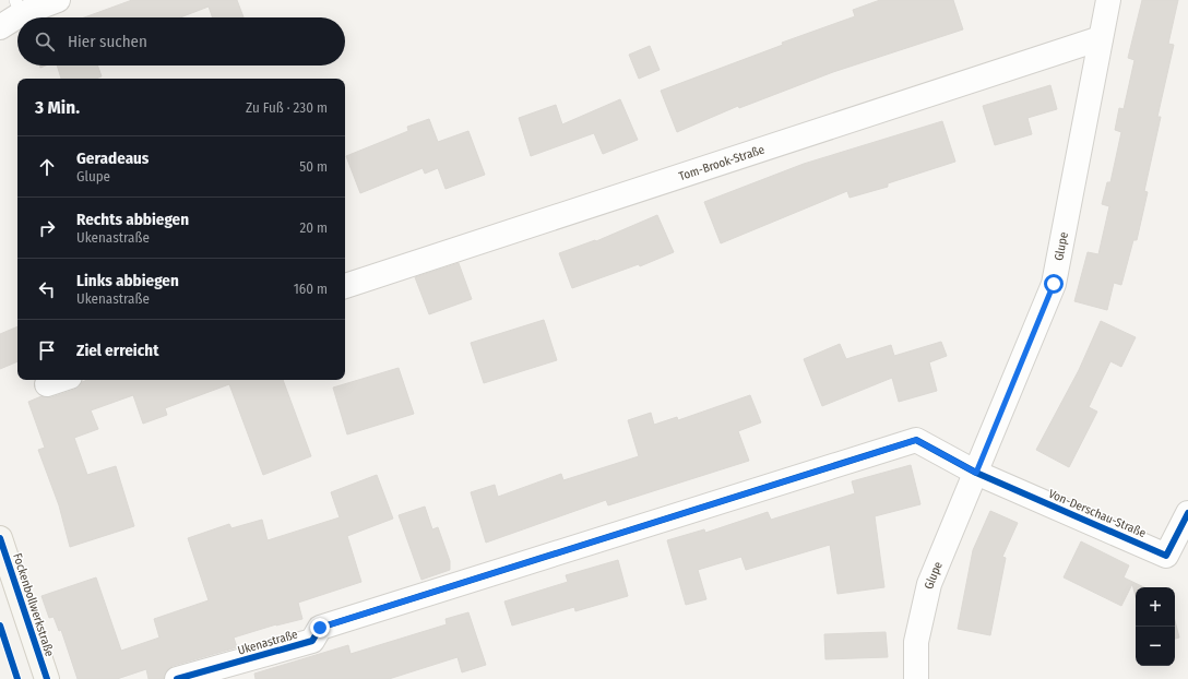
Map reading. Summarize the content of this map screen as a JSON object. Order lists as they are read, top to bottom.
{
  "streets": {
    "main road": ["Fockenbollwerkstraße"],
    "street": [
      "Tom-Brook-Straße",
      "Glupe",
      "Von-Derschau-Straße",
      "Ukenastraße"
    ]
  },
  "crossings": [
    ["Tom-Brook-Straße", "Glupe"],
    ["Glupe", "Von-Derschau-Straße"],
    ["Glupe", "Ukenastraße"],
    ["Von-Derschau-Straße", "Ukenastraße"]
  ],
  "page": {
    "search": "Hier suchen",
    "heading": ["3 Min.", "Zu Fuß · 230 m"],
    "list": [
      ["Geradeaus", "Glupe", "50 m"],
      ["Rechts abbiegen", "Ukenastraße", "20 m"],
      ["Links abbiegen", "Ukenastraße", "160 m"],
      "Ziel erreicht"
    ],
    "map_buttons": ["+", "−"]
  }
}
